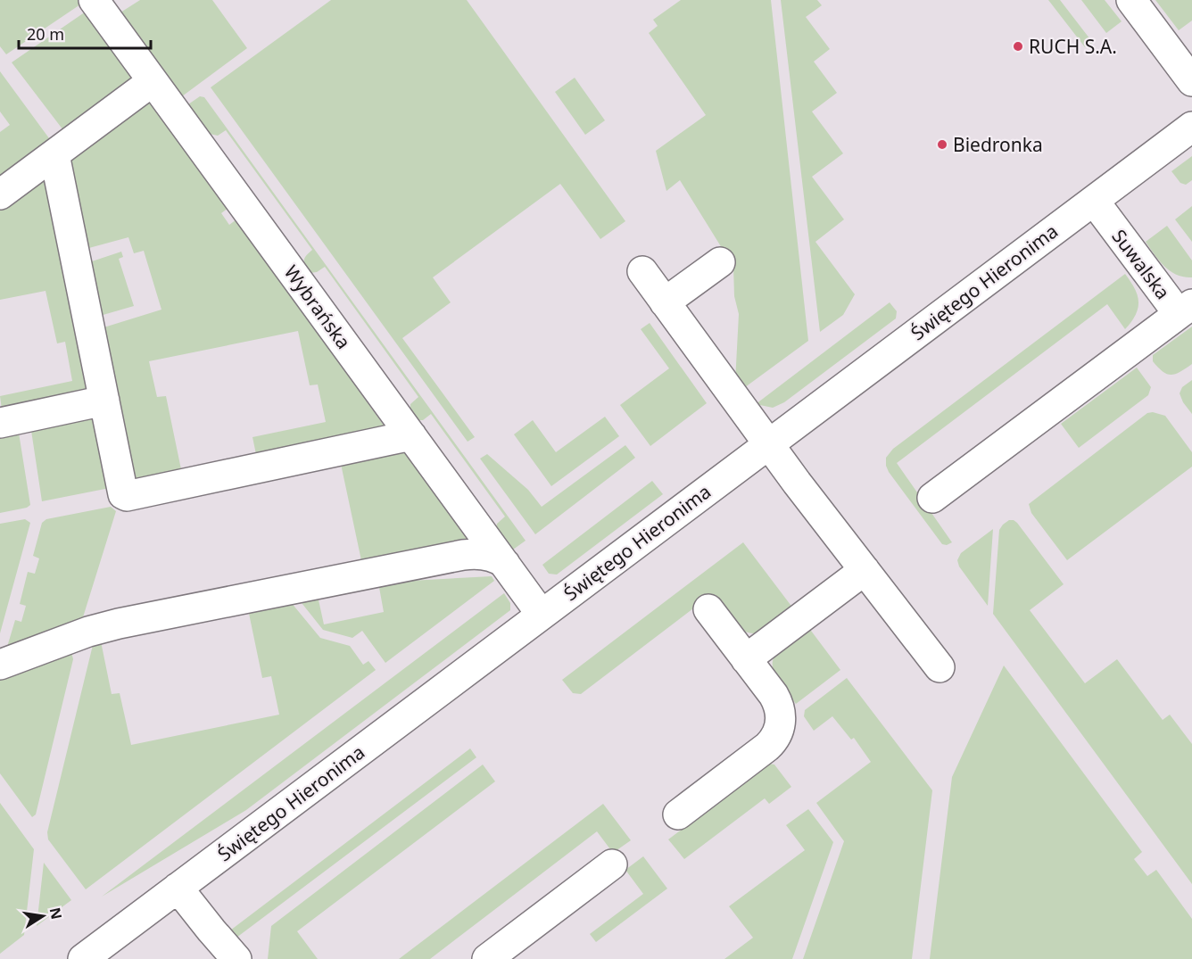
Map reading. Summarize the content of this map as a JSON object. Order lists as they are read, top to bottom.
{
  "streets": {
    "street": ["Suwalska", "Świętego Hieronima", "Wybrańska"]
  },
  "crossings": [
    ["Suwalska", "Świętego Hieronima"],
    ["Świętego Hieronima", "Wybrańska"]
  ],
  "places": ["RUCH S.A.", "Biedronka"],
  "scale_bar": "20 m",
  "north": "right"
}
